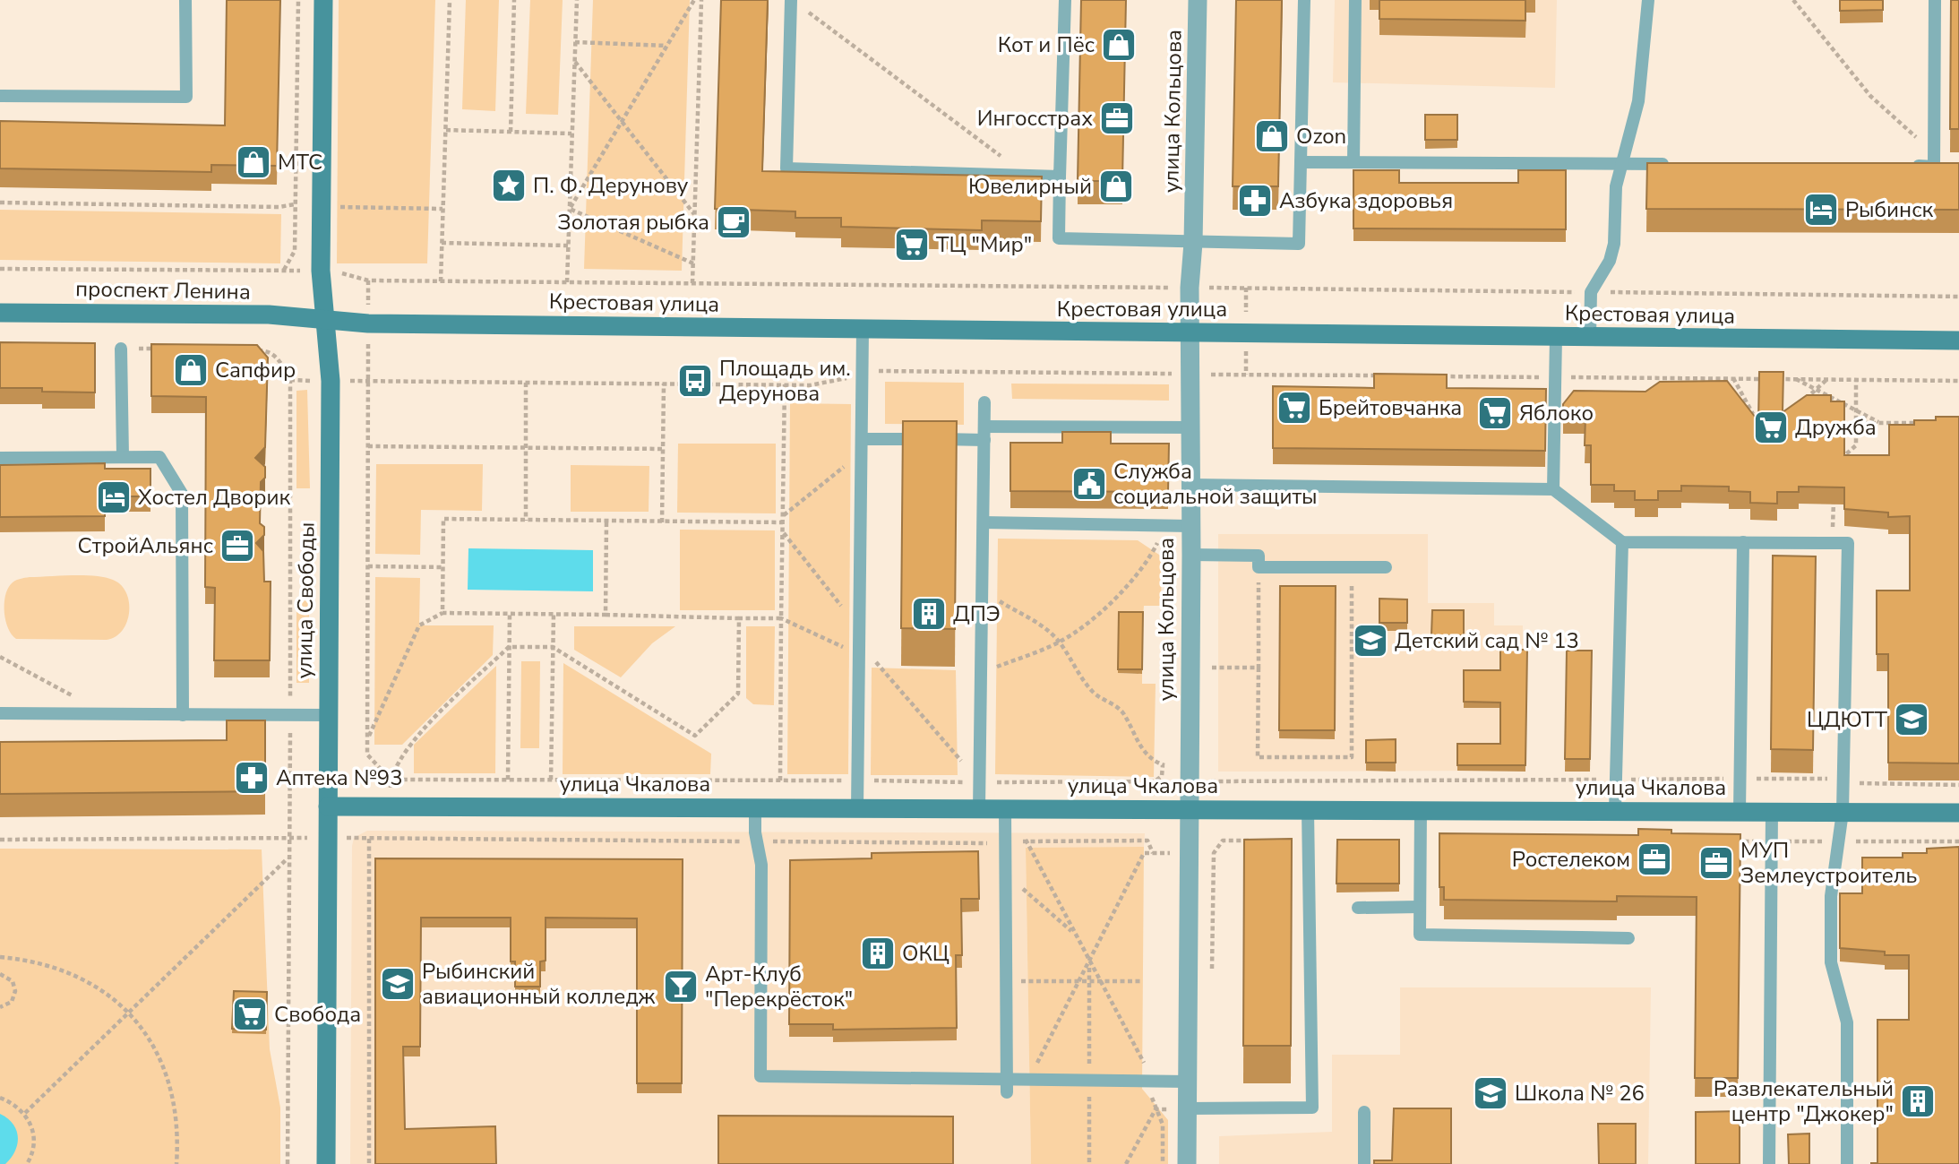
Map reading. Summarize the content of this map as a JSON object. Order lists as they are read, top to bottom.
{
  "streets": {
    "street": [
      "улица Кольцова",
      "проспект Ленина",
      "Крестовая улица",
      "улица Свободы",
      "улица Чкалова"
    ]
  },
  "crossings": [
    ["улица Кольцова", "Крестовая улица"],
    ["улица Кольцова", "улица Чкалова"],
    ["проспект Ленина", "Крестовая улица"],
    ["проспект Ленина", "улица Свободы"],
    ["Крестовая улица", "улица Свободы"],
    ["улица Свободы", "улица Чкалова"]
  ],
  "places": {
    "shop": [
      "Кот и Пёс",
      "Ozon",
      "МТС",
      "Ювелирный",
      "Сапфир"
    ],
    "office": [
      "Ингосстрах",
      "СтройАльянс",
      "Ростелеком",
      "МУП Землеустроитель"
    ],
    "place": ["П. Ф. Дерунову"],
    "pharmacy": ["Азбука здоровья", "Аптека №93"],
    "hotel": ["Рыбинск", "Хостел Дворик"],
    "cafe": ["Золотая рыбка"],
    "supermarket": [
      "ТЦ \"Мир\"",
      "Брейтовчанка",
      "Яблоко",
      "Дружба",
      "Свобода"
    ],
    "bus stop": ["Площадь им. Дерунова"],
    "public building": ["Служба социальной защиты"],
    "building": ["ДПЭ", "ОКЦ", "Развлекательный центр \"Джокер\""],
    "school or university": [
      "Детский сад № 13",
      "ЦДЮТТ",
      "Рыбинский авиационный колледж",
      "Школа № 26"
    ],
    "bar": ["Арт-Клуб \"Перекрёсток\""]
  }
}
